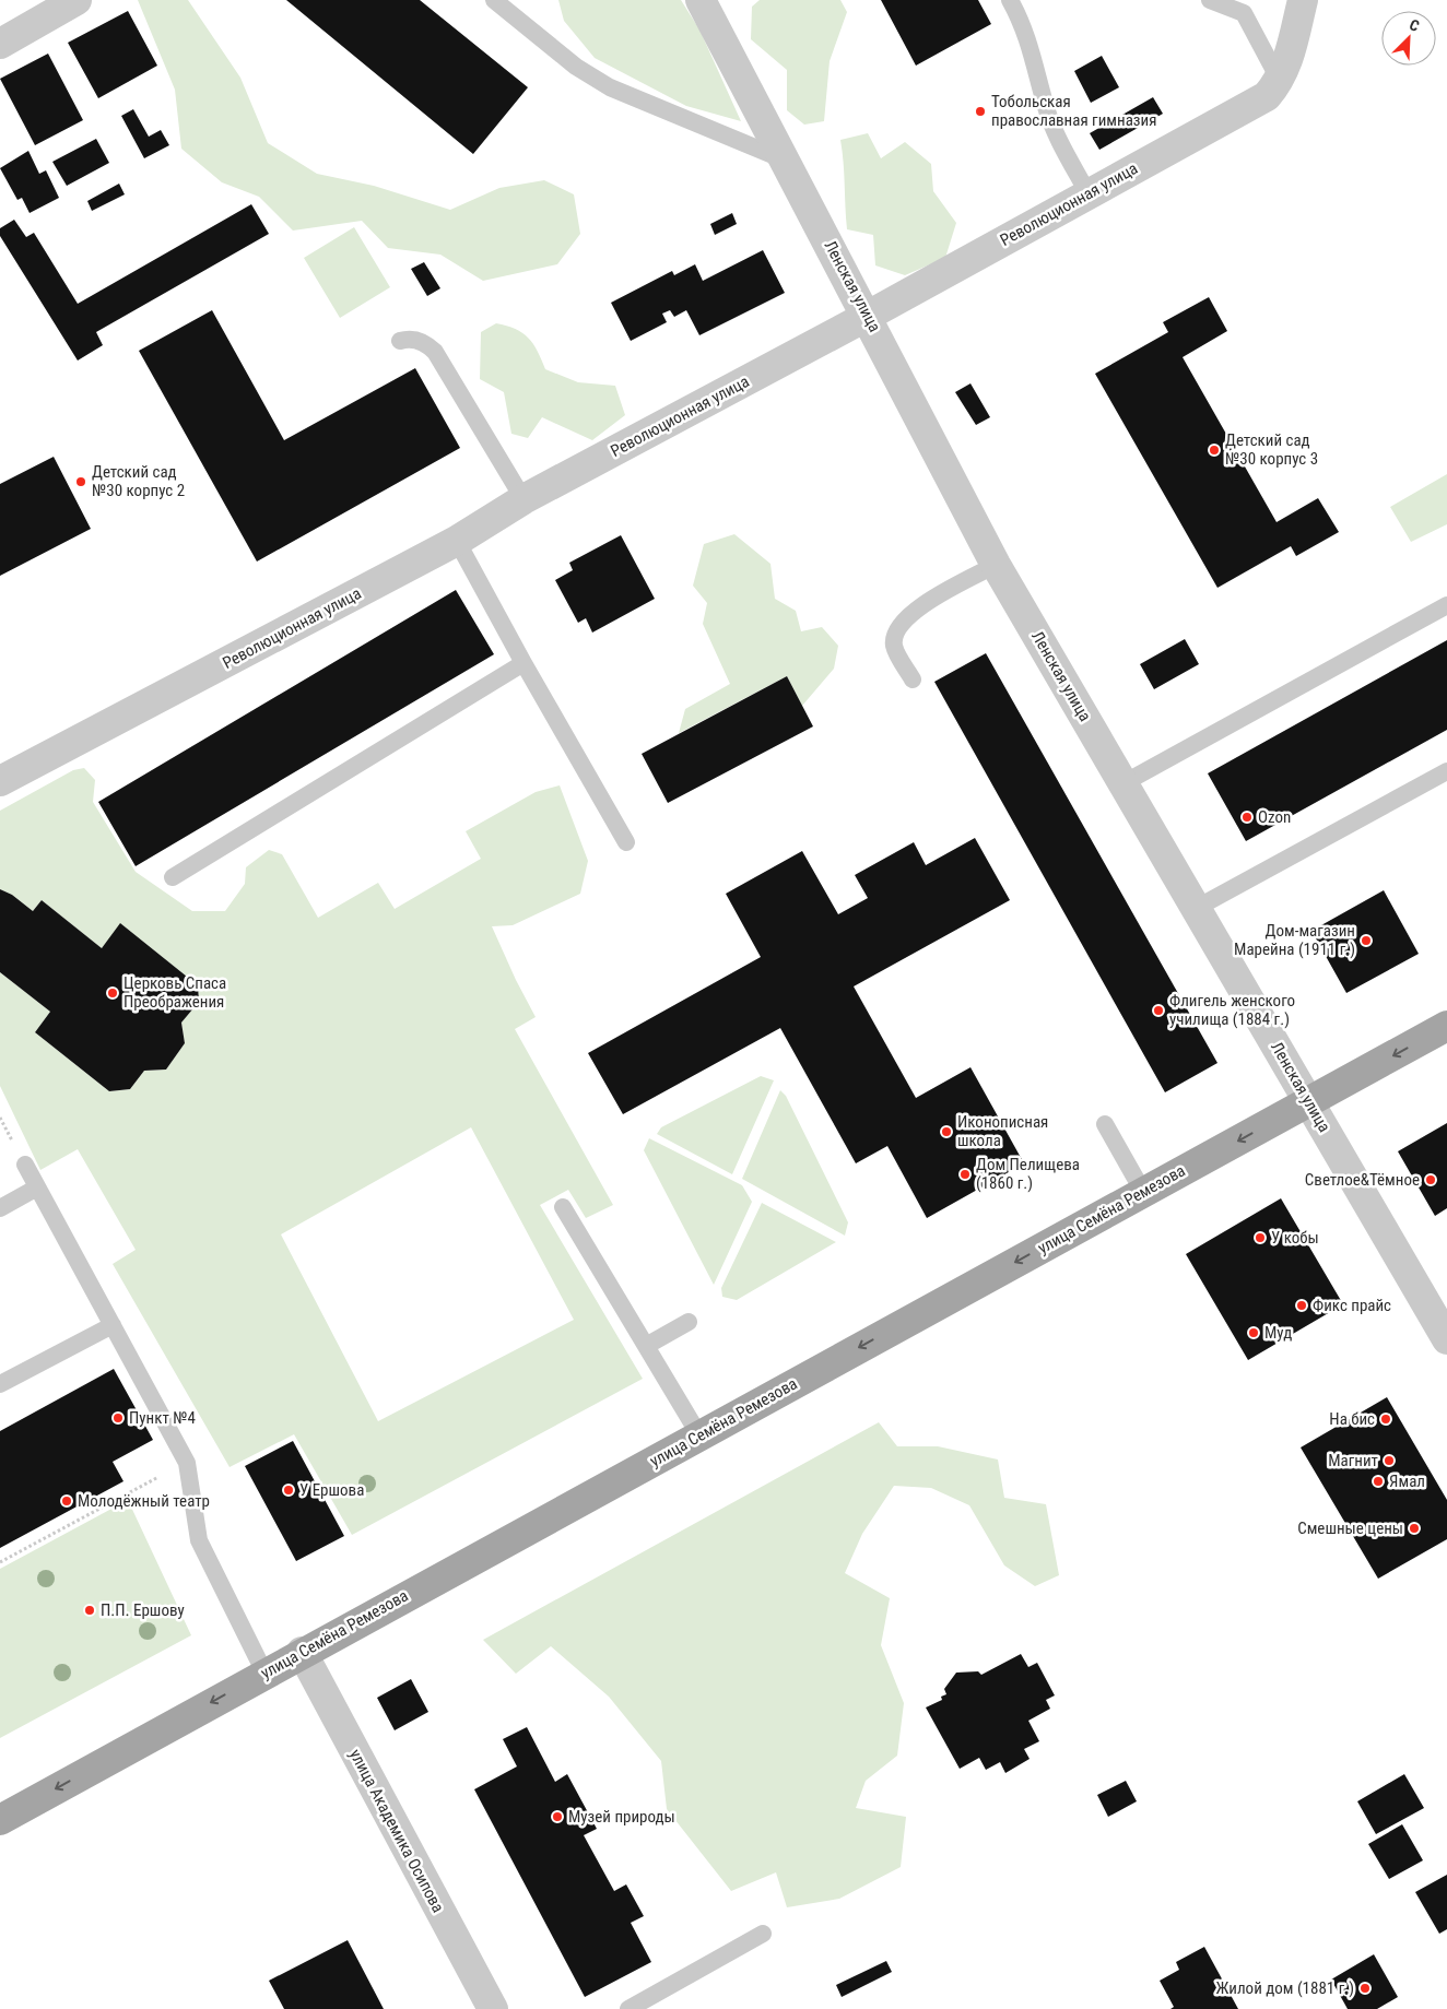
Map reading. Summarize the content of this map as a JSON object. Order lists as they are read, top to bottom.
{
  "streets": {
    "main road": ["улица Семёна Ремезова"],
    "street": ["Революционная улица", "Ленская улица", "улица Академика Осипова"]
  },
  "crossings": [
    ["Революционная улица", "Ленская улица"],
    ["Ленская улица", "улица Семёна Ремезова"],
    ["улица Семёна Ремезова", "улица Академика Осипова"]
  ],
  "one_way": ["улица Семёна Ремезова"],
  "places": [
    "Тобольская православная гимназия",
    "Детский сад №30 корпус 3",
    "Детский сад №30 корпус 2",
    "Ozon",
    "Дом-магазин Марейна (1911 г.)",
    "Церковь Спаса Преображения",
    "Флигель женского училища (1884 г.)",
    "Иконописная школа",
    "Дом Пелищева (1860 г.)",
    "Светлое&Тёмное",
    "У кобы",
    "Фикс прайс",
    "Муд",
    "Пункт №4",
    "На бис",
    "Магнит",
    "Ямал",
    "У Ершова",
    "Молодёжный театр",
    "Смешные цены",
    "П.П. Ершову",
    "Музей природы",
    "Жилой дом (1881 г.)"
  ],
  "north": "top right"
}
